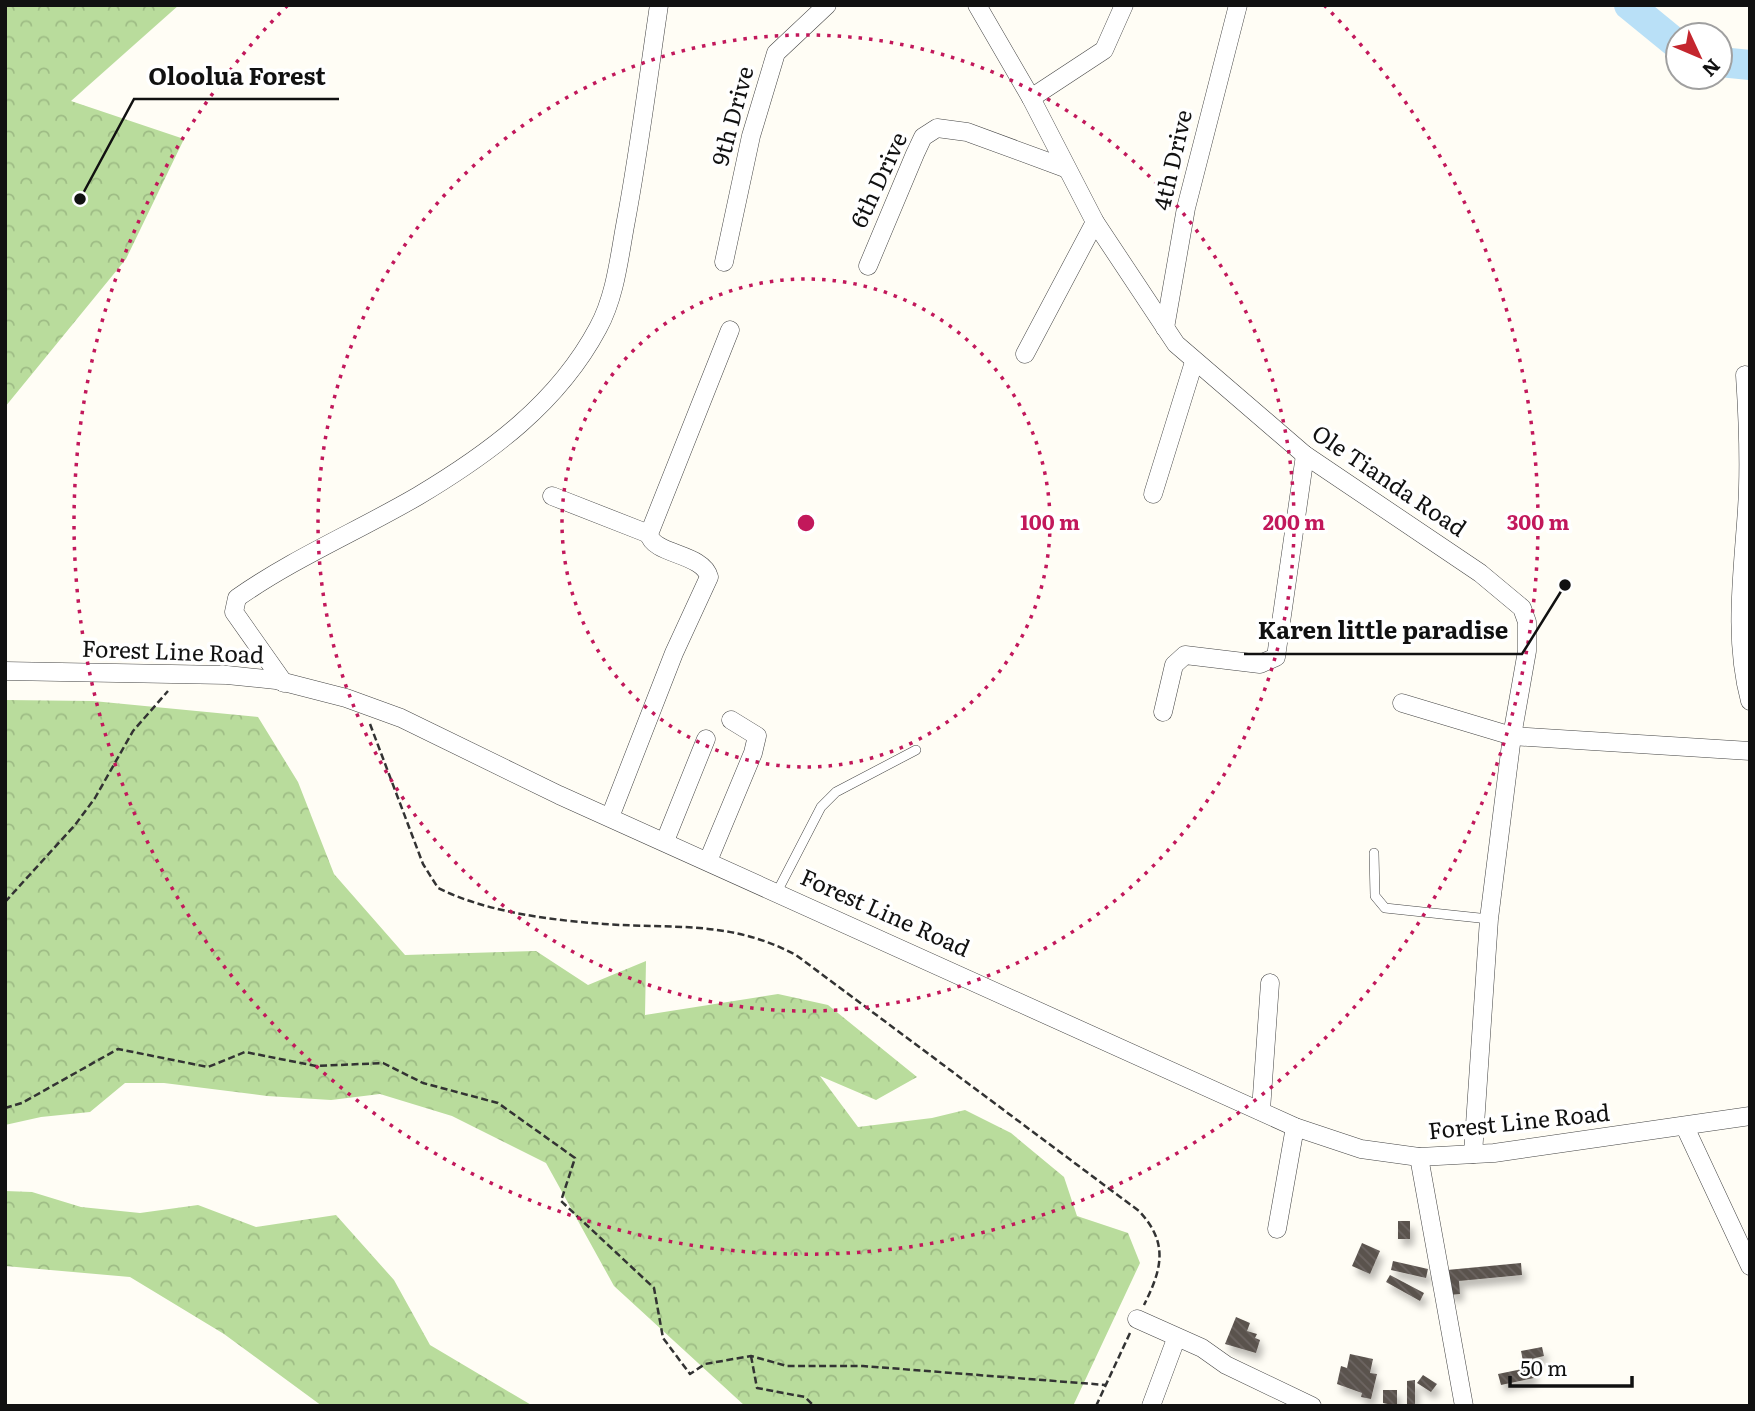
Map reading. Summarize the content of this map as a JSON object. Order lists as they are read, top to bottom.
{
  "streets": {
    "street": [
      "9th Drive",
      "4th Drive",
      "6th Drive",
      "Ole Tianda Road",
      "Forest Line Road"
    ]
  },
  "crossings": [
    ["4th Drive", "Ole Tianda Road"],
    ["6th Drive", "Ole Tianda Road"],
    ["Ole Tianda Road", "Forest Line Road"]
  ],
  "places": ["Oloolua Forest", "Karen little paradise"],
  "scale_bar": "50 m",
  "north": "bottom right",
  "rings": ["100 m", "200 m", "300 m"]
}
